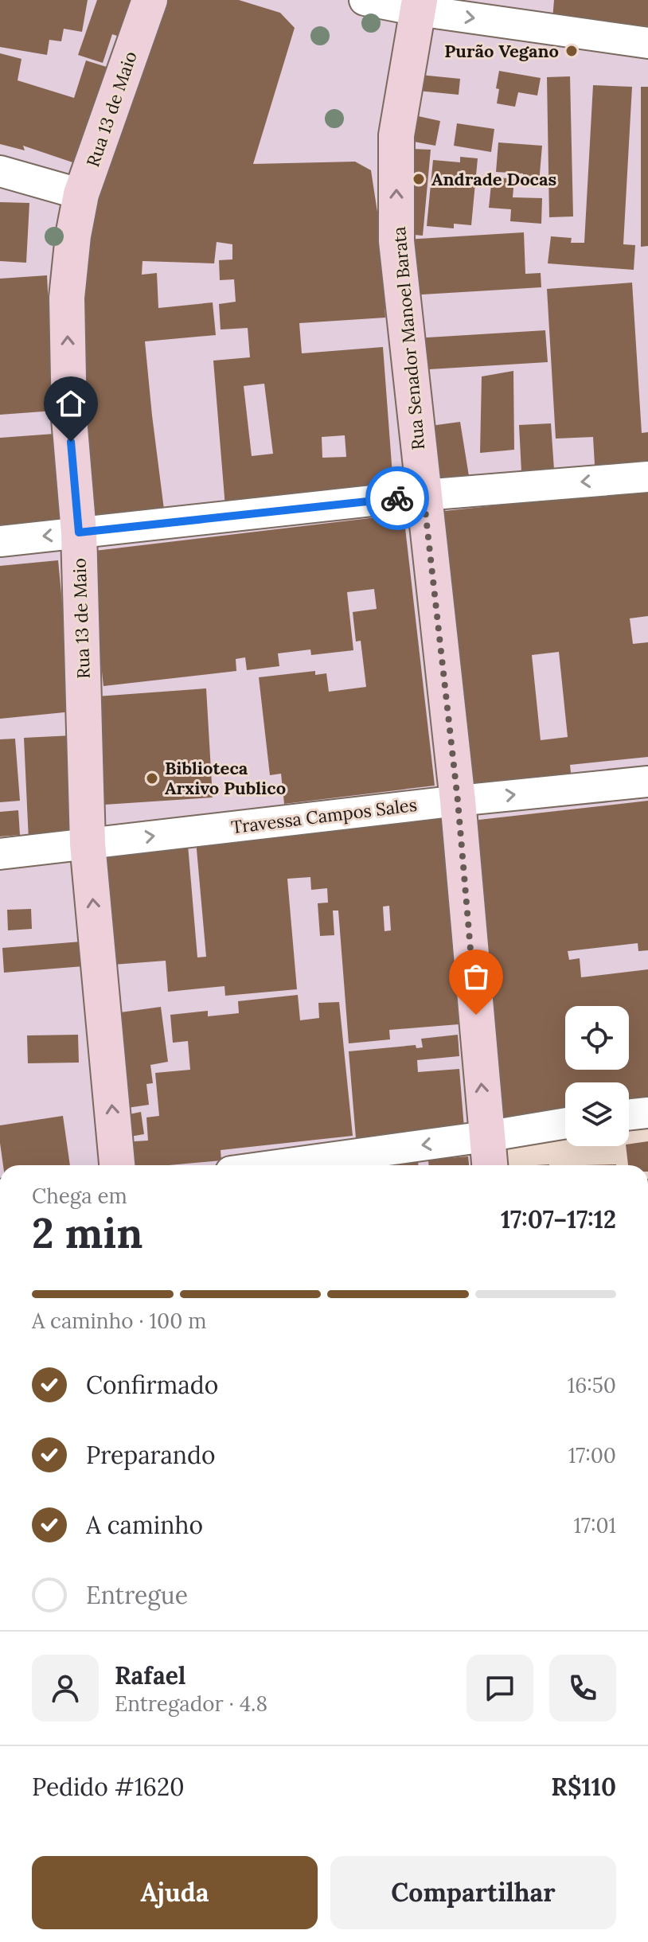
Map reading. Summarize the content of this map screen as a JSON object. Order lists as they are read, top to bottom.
{
  "streets": {
    "street": ["Rua 13 de Maio", "Rua Senador Manoel Barata", "Travessa Campos Sales"]
  },
  "crossings": [
    ["Rua 13 de Maio", "Travessa Campos Sales"],
    ["Rua Senador Manoel Barata", "Travessa Campos Sales"]
  ],
  "one_way": ["Rua 13 de Maio", "Rua Senador Manoel Barata", "Travessa Campos Sales"],
  "places": ["Purão Vegano", "Andrade Docas", "Biblioteca Arxivo Publico"],
  "page": {
    "heading": ["2 min", "Chega em", "17:07–17:12"],
    "panel": [
      "Rafael",
      "Entregador · 4.8",
      "Pedido #1620",
      "R$110"
    ],
    "bar": "A caminho · 100 m",
    "list": [
      ["Confirmado", "16:50"],
      ["Preparando", "17:00"],
      ["A caminho", "17:01"],
      "Entregue"
    ],
    "buttons": ["Ajuda", "Compartilhar"]
  }
}
